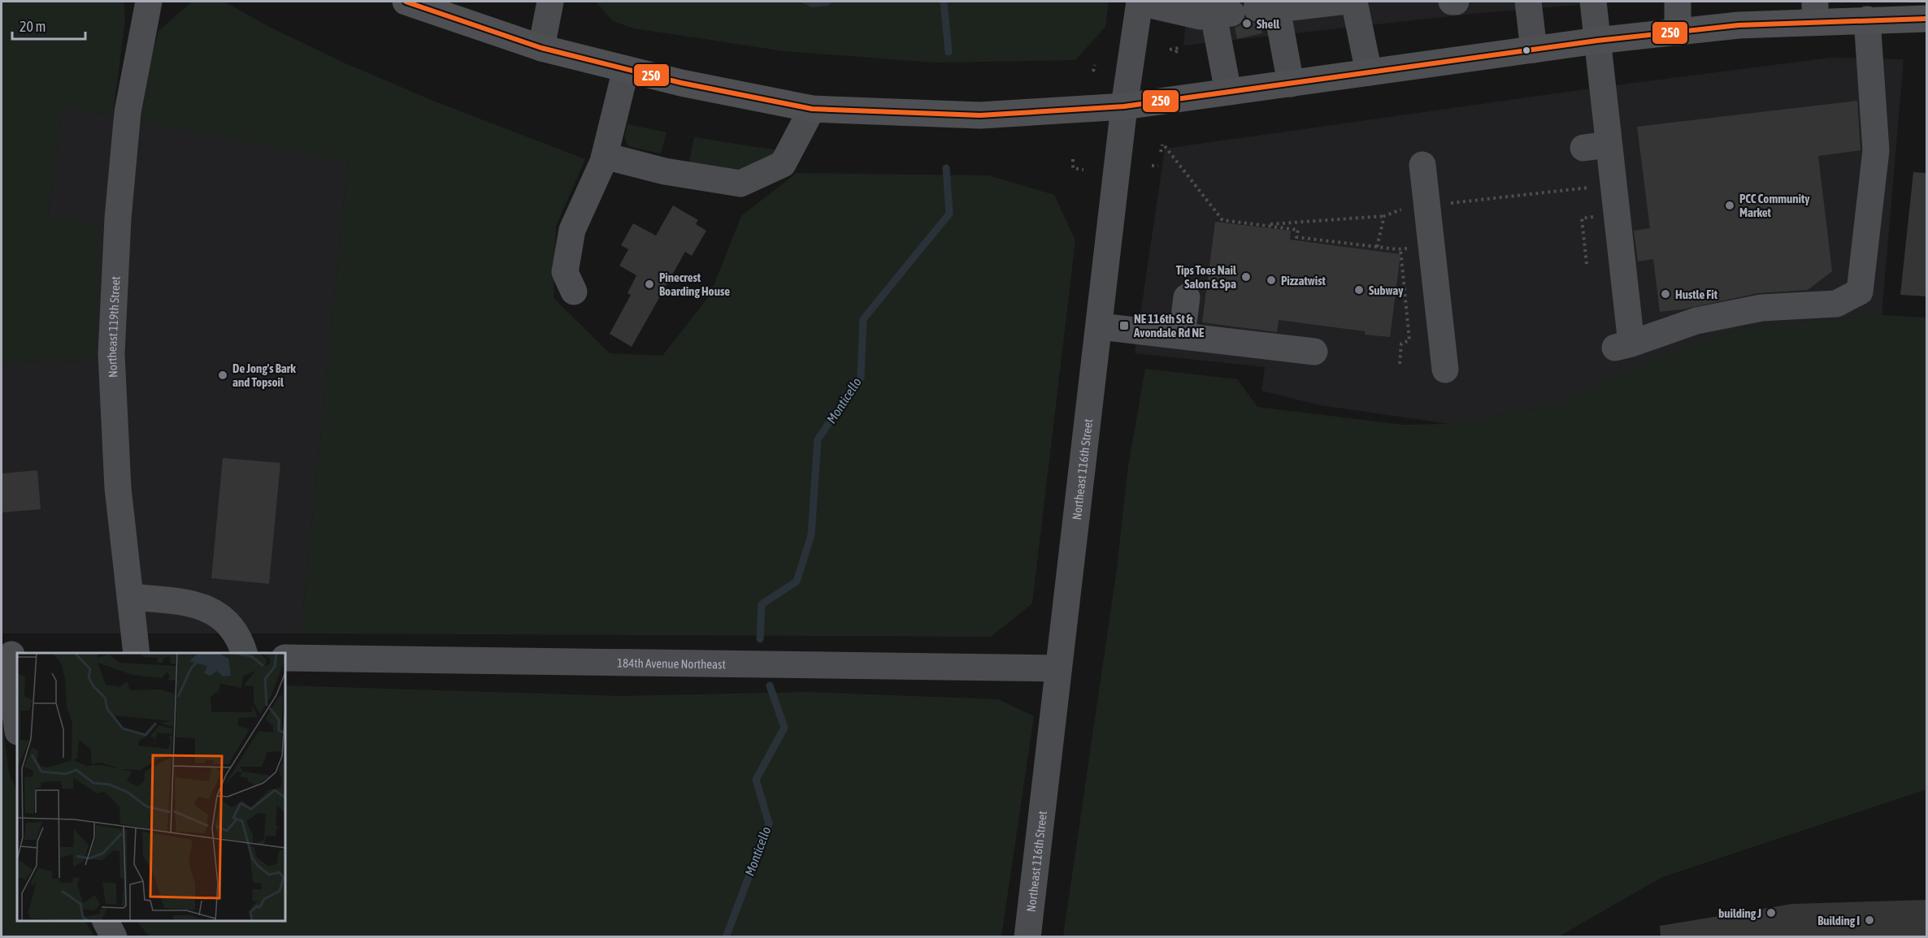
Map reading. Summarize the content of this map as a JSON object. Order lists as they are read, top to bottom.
{
  "streets": {
    "street": ["Northeast 119th Street", "Northeast 116th Street", "184th Avenue Northeast"]
  },
  "crossings": [
    ["Northeast 116th Street", "184th Avenue Northeast"]
  ],
  "water": ["Monticello"],
  "places": {
    "other": [
      "Shell",
      "PCC Community Market",
      "Tips Toes Nail Salon & Spa",
      "Pizzatwist",
      "Pinecrest Boarding House",
      "Subway",
      "Hustle Fit",
      "De Jong's Bark and Topsoil",
      "building J",
      "Building I"
    ],
    "transit": ["NE 116th St & Avondale Rd NE"]
  },
  "lines": ["transit line 250"],
  "scale_bar": "20 m"
}
